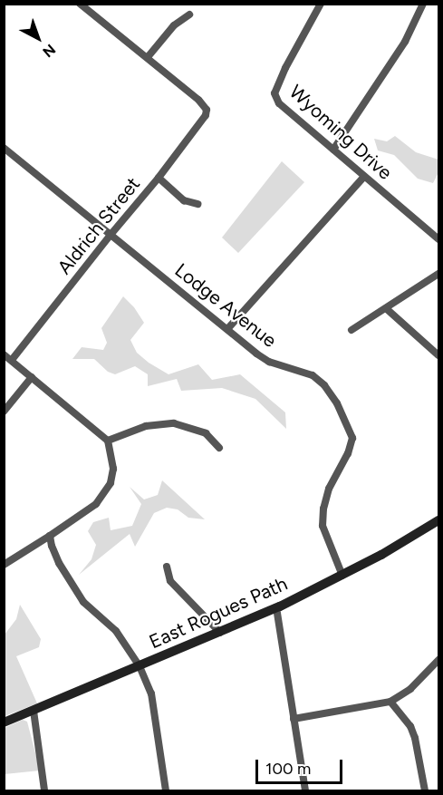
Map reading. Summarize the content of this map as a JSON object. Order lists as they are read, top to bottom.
{
  "streets": {
    "street": [
      "Wyoming Drive",
      "Aldrich Street",
      "Lodge Avenue",
      "East Rogues Path"
    ]
  },
  "crossings": [
    ["Aldrich Street", "Lodge Avenue"],
    ["Lodge Avenue", "East Rogues Path"]
  ],
  "scale_bar": "100 m",
  "north": "bottom right"
}
